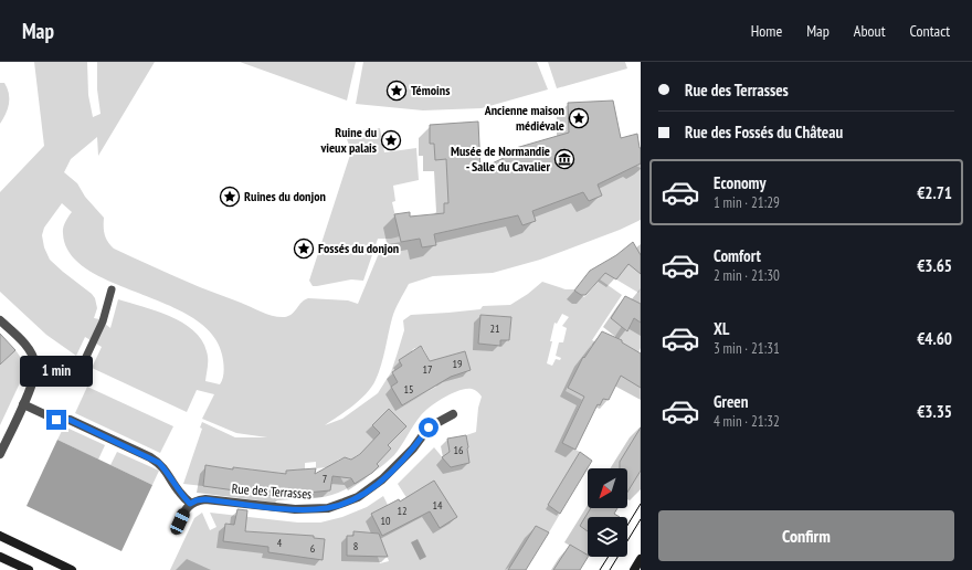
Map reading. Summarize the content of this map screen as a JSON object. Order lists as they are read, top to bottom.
{
  "streets": {
    "street": ["Rue des Terrasses"]
  },
  "places": {
    "place": [
      "Témoins",
      "Ancienne maison médiévale",
      "Ruine du vieux palais",
      "Ruines du donjon",
      "Fossés du donjon"
    ],
    "museum": ["Musée de Normandie - Salle du Cavalier"]
  },
  "house_numbers": [
    "21",
    "19",
    "17",
    "15",
    "16",
    "7",
    "14",
    "12",
    "10",
    "4",
    "8",
    "6"
  ],
  "north": "bottom left",
  "page": {
    "header": "Map",
    "nav": [
      "Home",
      "Map",
      "About",
      "Contact"
    ],
    "banner": ["Rue des Terrasses", "Rue des Fossés du Château"],
    "list": [
      {
        "name": "Economy",
        "note": "1 min · 21:29",
        "value": "€2.71"
      },
      {
        "name": "Comfort",
        "note": "2 min · 21:30",
        "value": "€3.65"
      },
      {
        "name": "XL",
        "note": "3 min · 21:31",
        "value": "€4.60"
      },
      {
        "name": "Green",
        "note": "4 min · 21:32",
        "value": "€3.35"
      }
    ],
    "bubble": "1 min",
    "buttons": "Confirm"
  }
}
